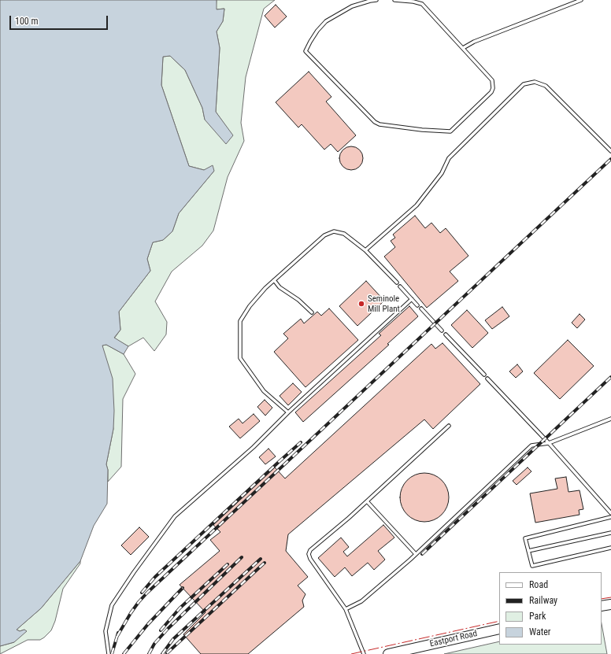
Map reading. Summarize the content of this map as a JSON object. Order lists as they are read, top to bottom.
{
  "streets": {
    "main road": ["Eastport Road"]
  },
  "places": ["Seminole Mill Plant"],
  "legend": [
    "Road",
    "Railway",
    "Park",
    "Water"
  ],
  "scale_bar": "100 m"
}
